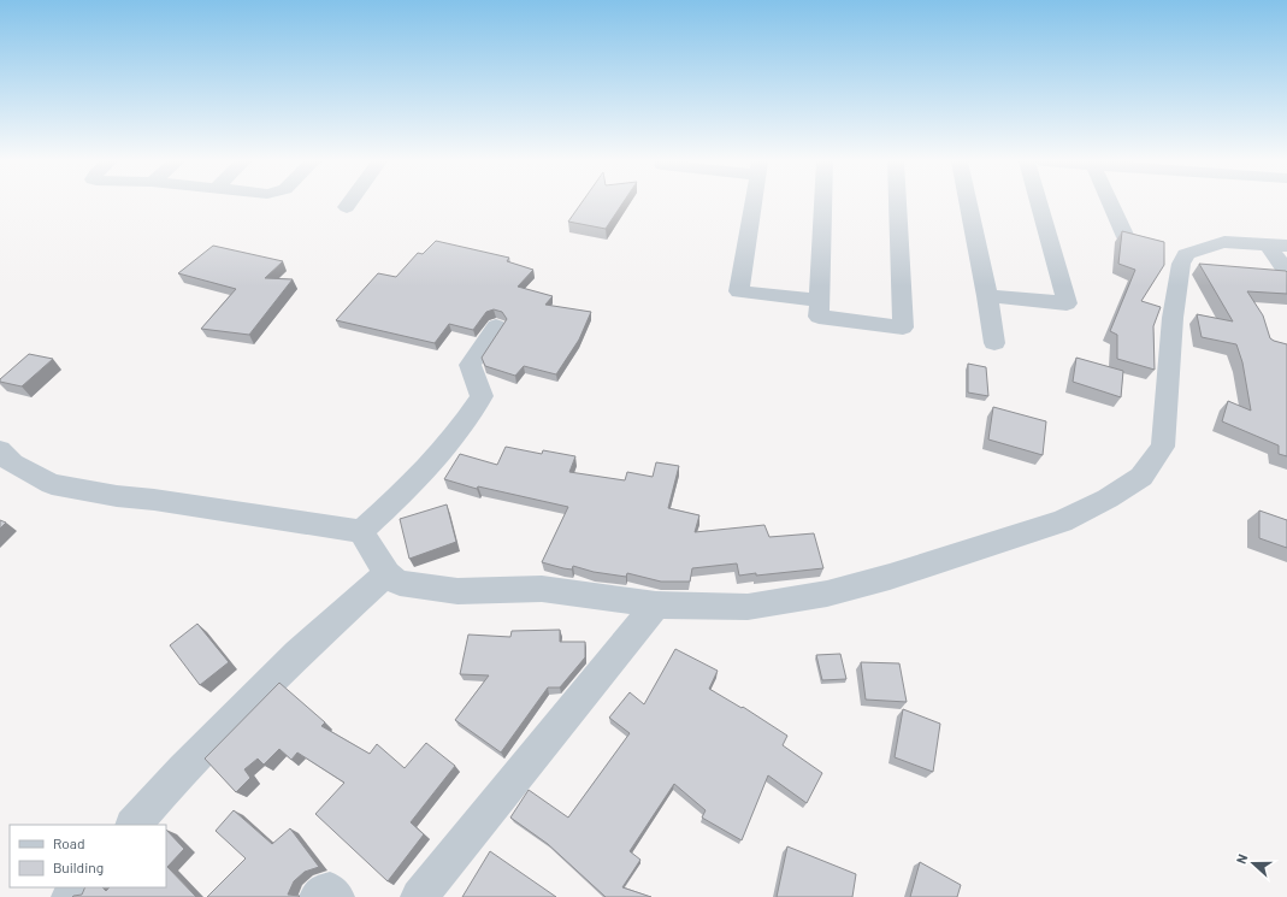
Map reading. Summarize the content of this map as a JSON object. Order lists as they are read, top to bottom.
{
  "legend": ["Road", "Building"],
  "north": "left"
}
